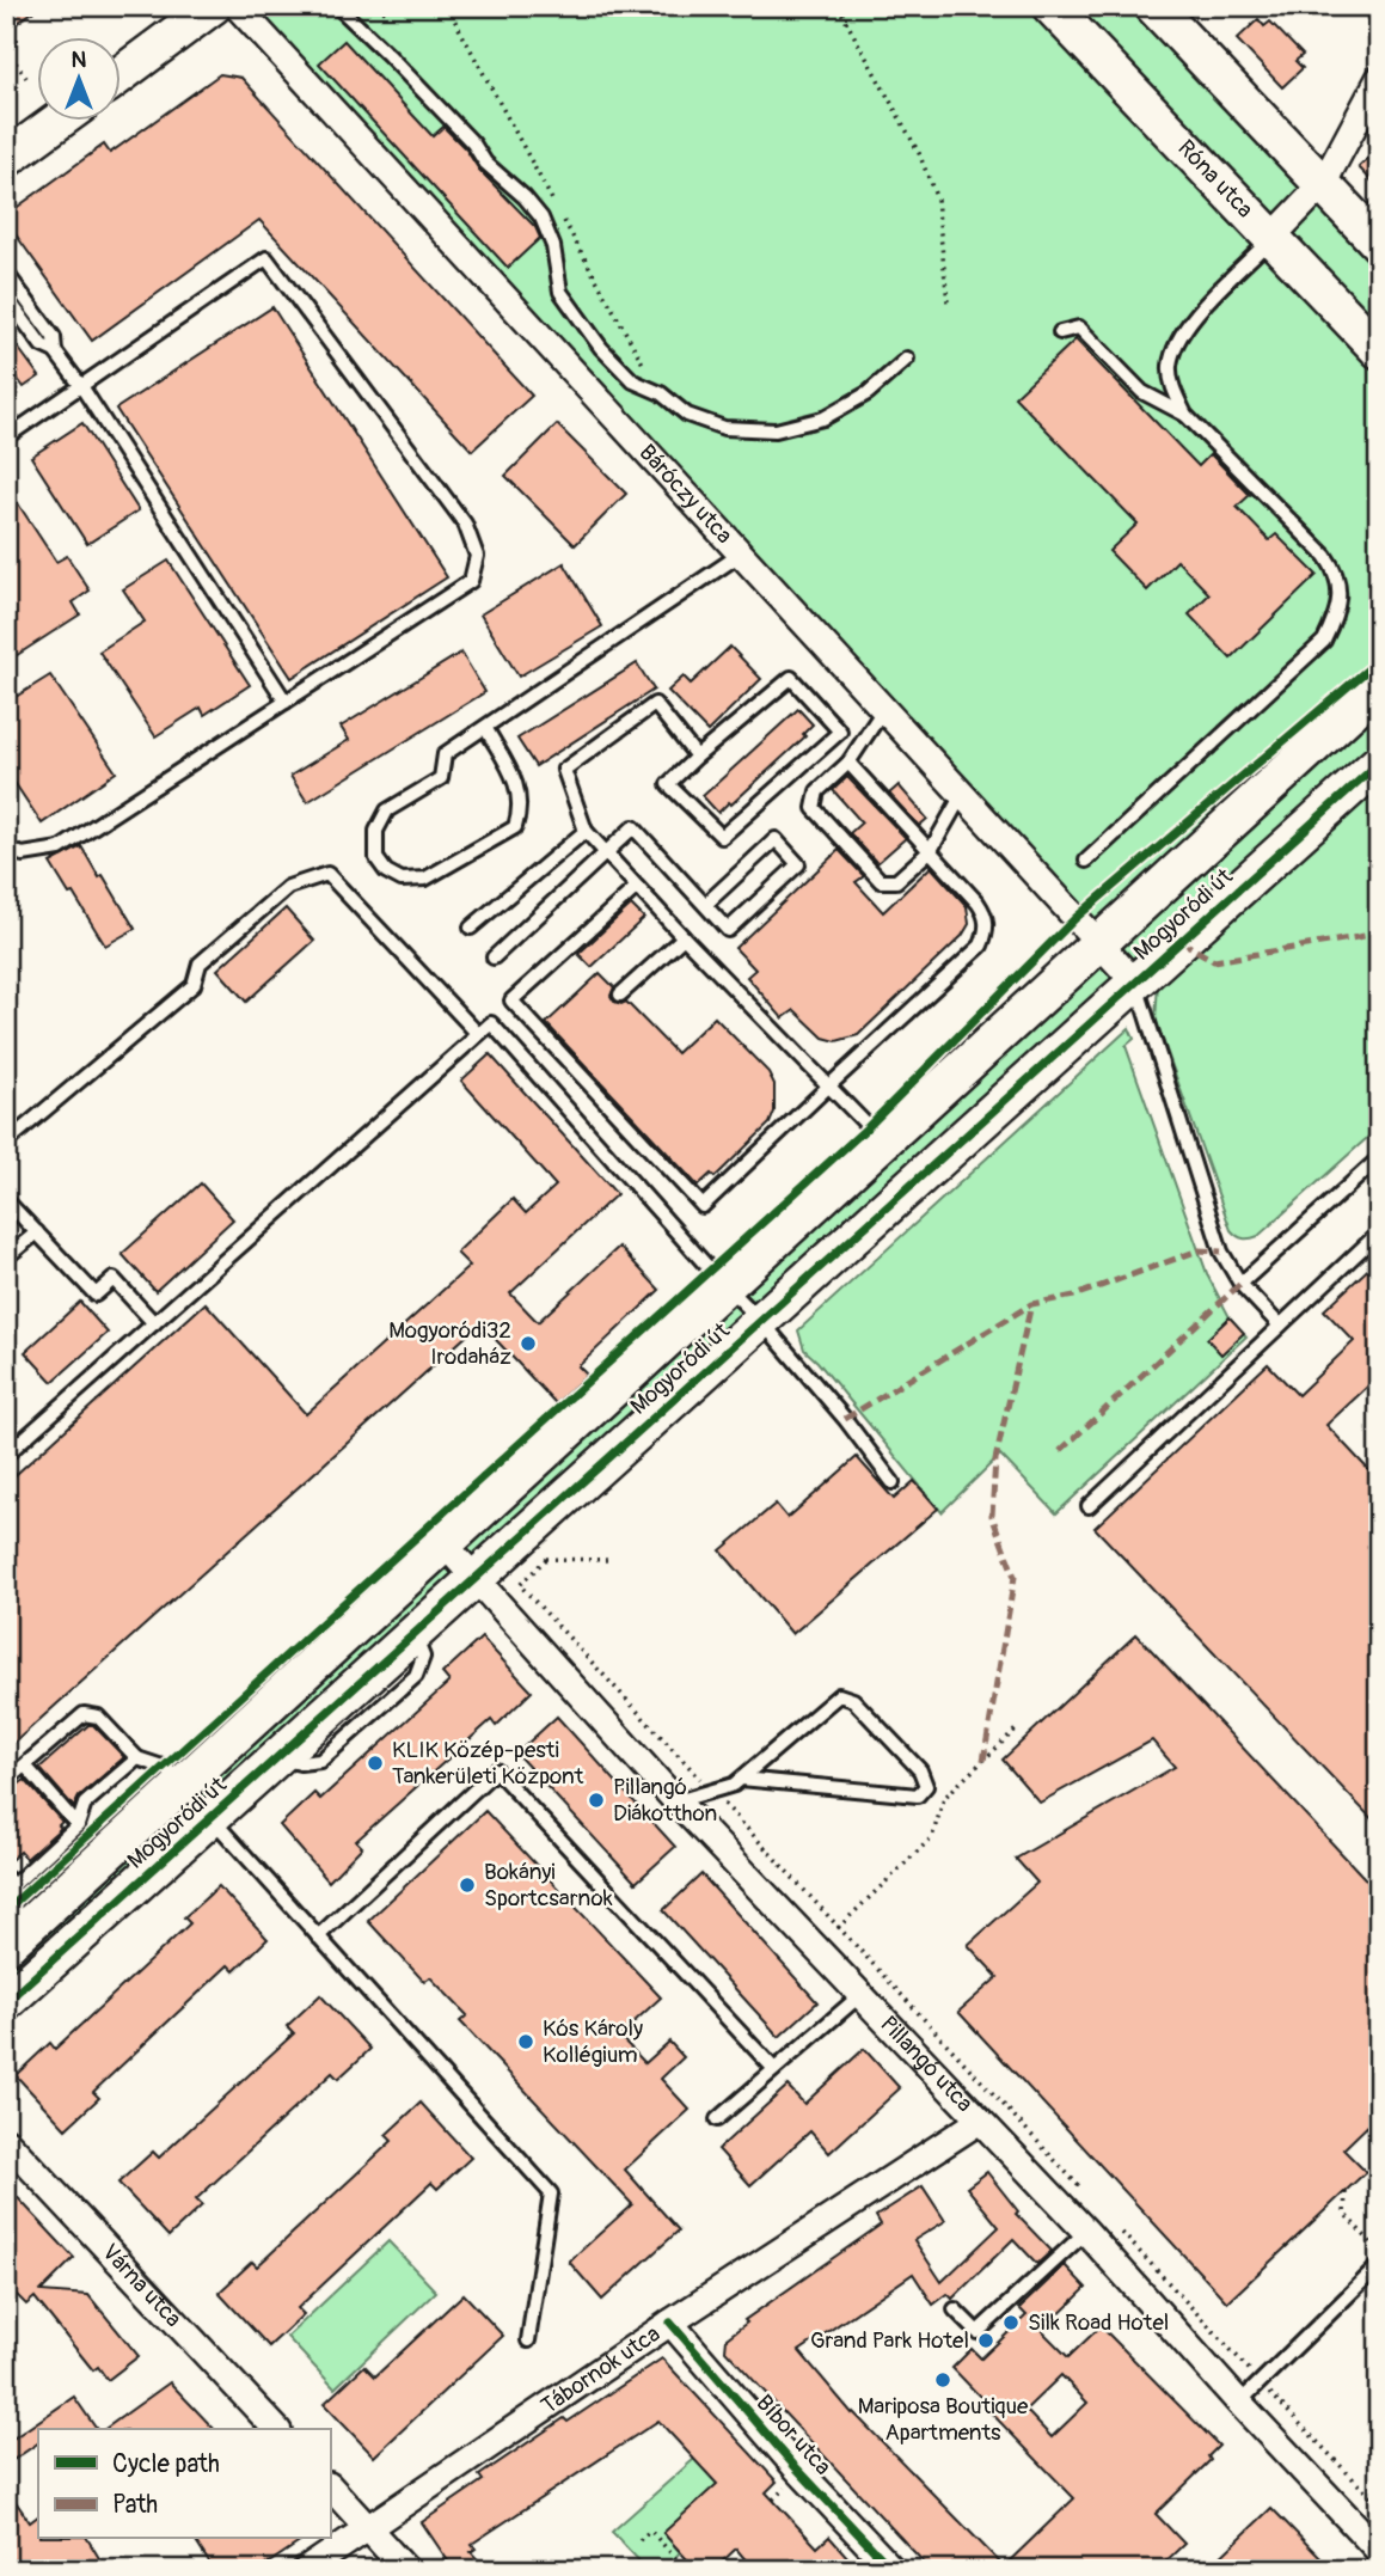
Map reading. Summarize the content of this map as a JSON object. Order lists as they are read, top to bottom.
{
  "streets": {
    "street": [
      "Róna utca",
      "Báróczy utca",
      "Mogyoródi út",
      "Pillangó utca",
      "Várna utca",
      "Tábornok utca",
      "Bíbor utca"
    ]
  },
  "crossings": [
    ["Báróczy utca", "Mogyoródi út"],
    ["Mogyoródi út", "Pillangó utca"],
    ["Pillangó utca", "Tábornok utca"],
    ["Tábornok utca", "Bíbor utca"]
  ],
  "places": [
    "Mogyoródi32 Irodaház",
    "KLIK Közép-pesti Tankerületi Központ",
    "Pillangó Diákotthon",
    "Bokányi Sportcsarnok",
    "Kós Károly Kollégium",
    "Silk Road Hotel",
    "Grand Park Hotel",
    "Mariposa Boutique Apartments"
  ],
  "legend": ["Cycle path", "Path"],
  "north": "top"
}
